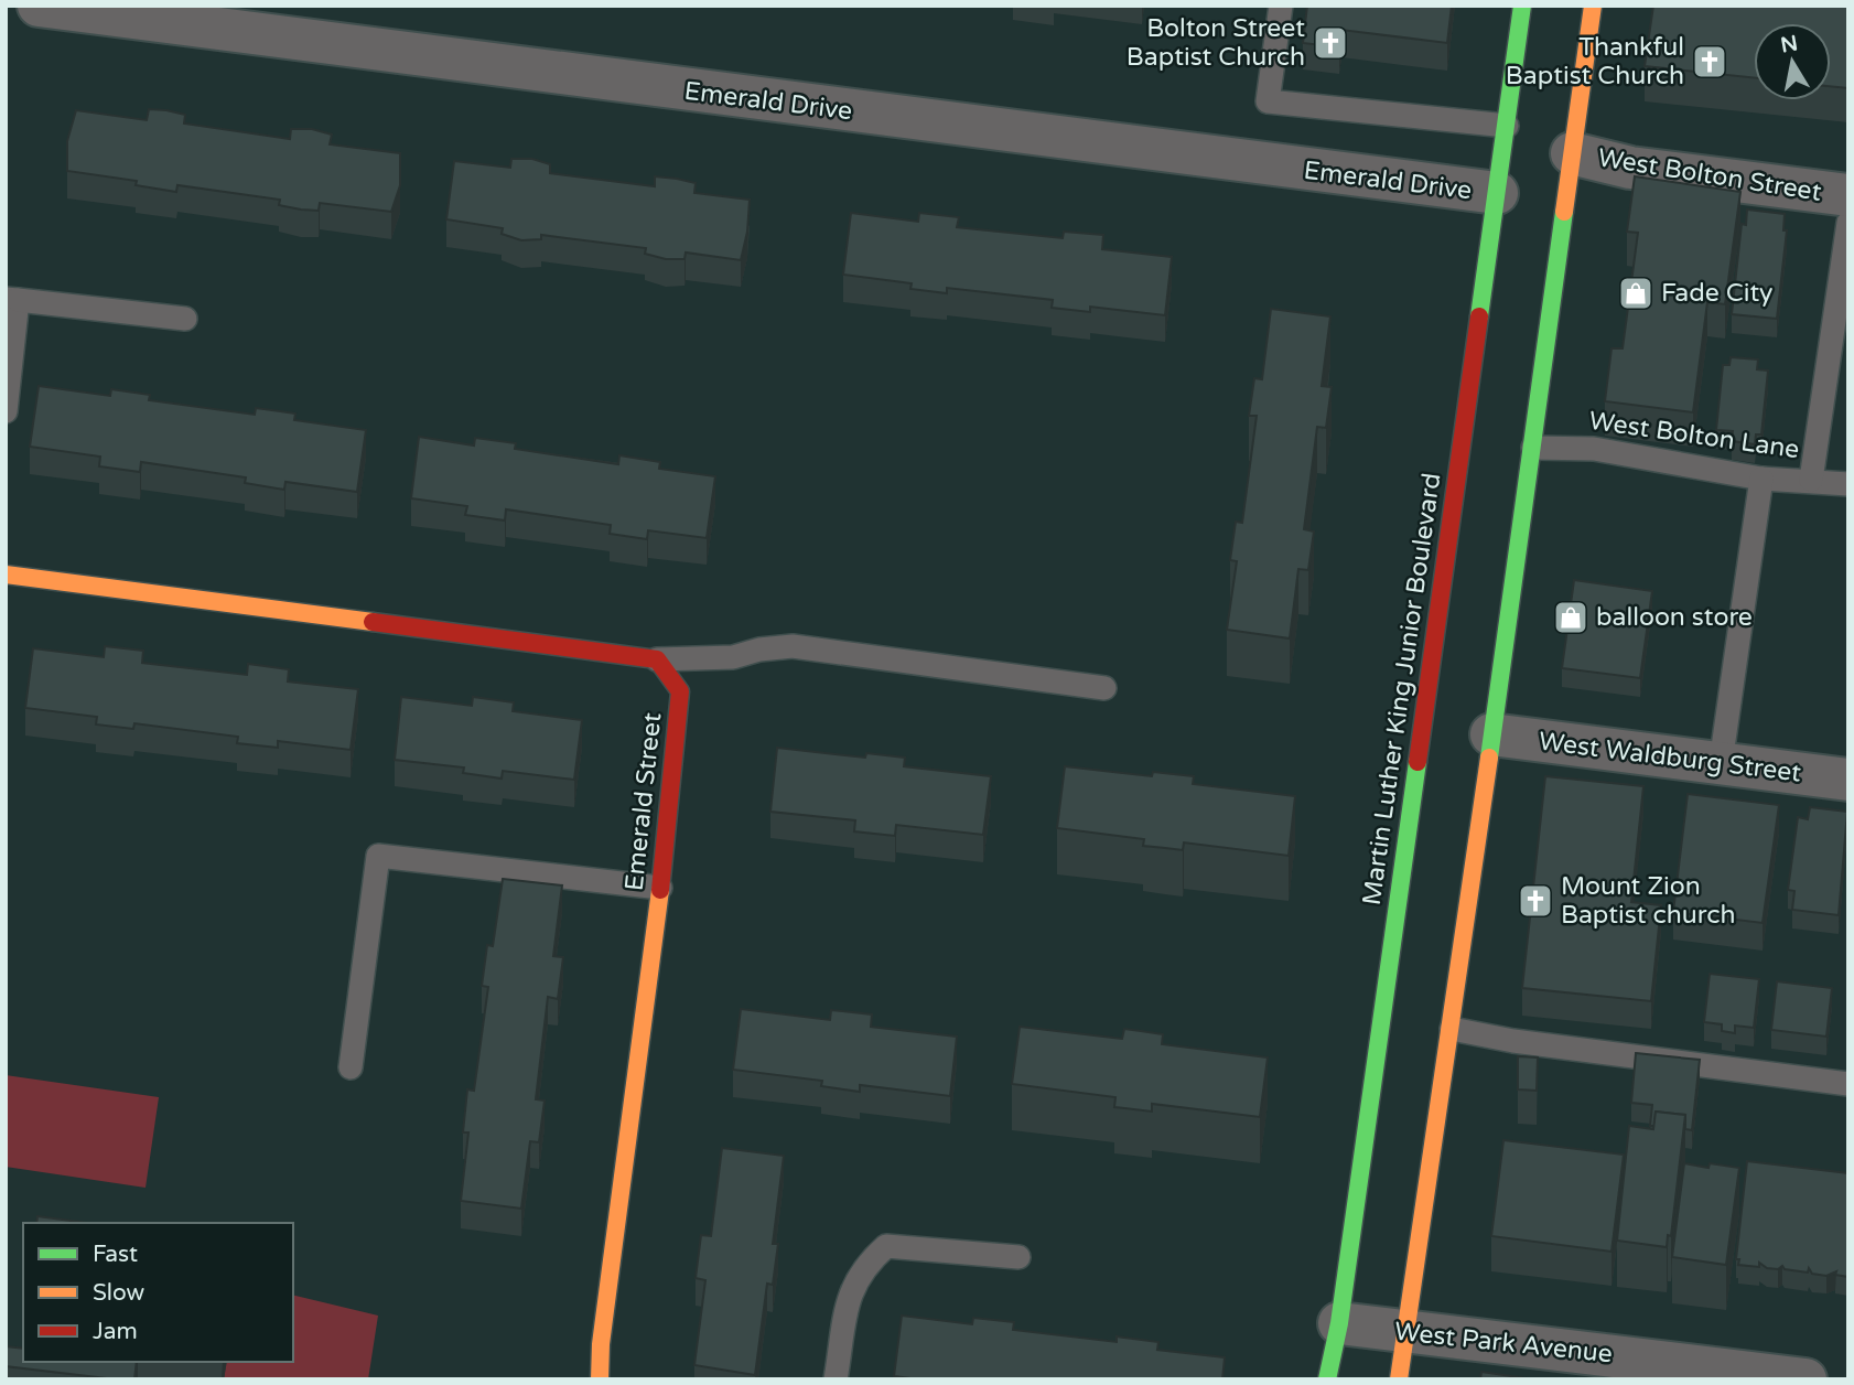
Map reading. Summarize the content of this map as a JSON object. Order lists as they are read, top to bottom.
{
  "streets": {
    "main road": ["Martin Luther King Junior Boulevard", "Emerald Street"],
    "street": [
      "Emerald Drive",
      "West Bolton Street",
      "West Waldburg Street",
      "West Park Avenue"
    ],
    "lane": ["West Bolton Lane"]
  },
  "crossings": [
    ["Emerald Drive", "Martin Luther King Junior Boulevard"],
    ["Martin Luther King Junior Boulevard", "West Park Avenue"]
  ],
  "places": {
    "church": ["Bolton Street Baptist Church", "Thankful Baptist Church", "Mount Zion Baptist church"],
    "shop": ["Fade City", "balloon store"]
  },
  "legend": ["Fast", "Slow", "Jam"],
  "north": "top"
}
